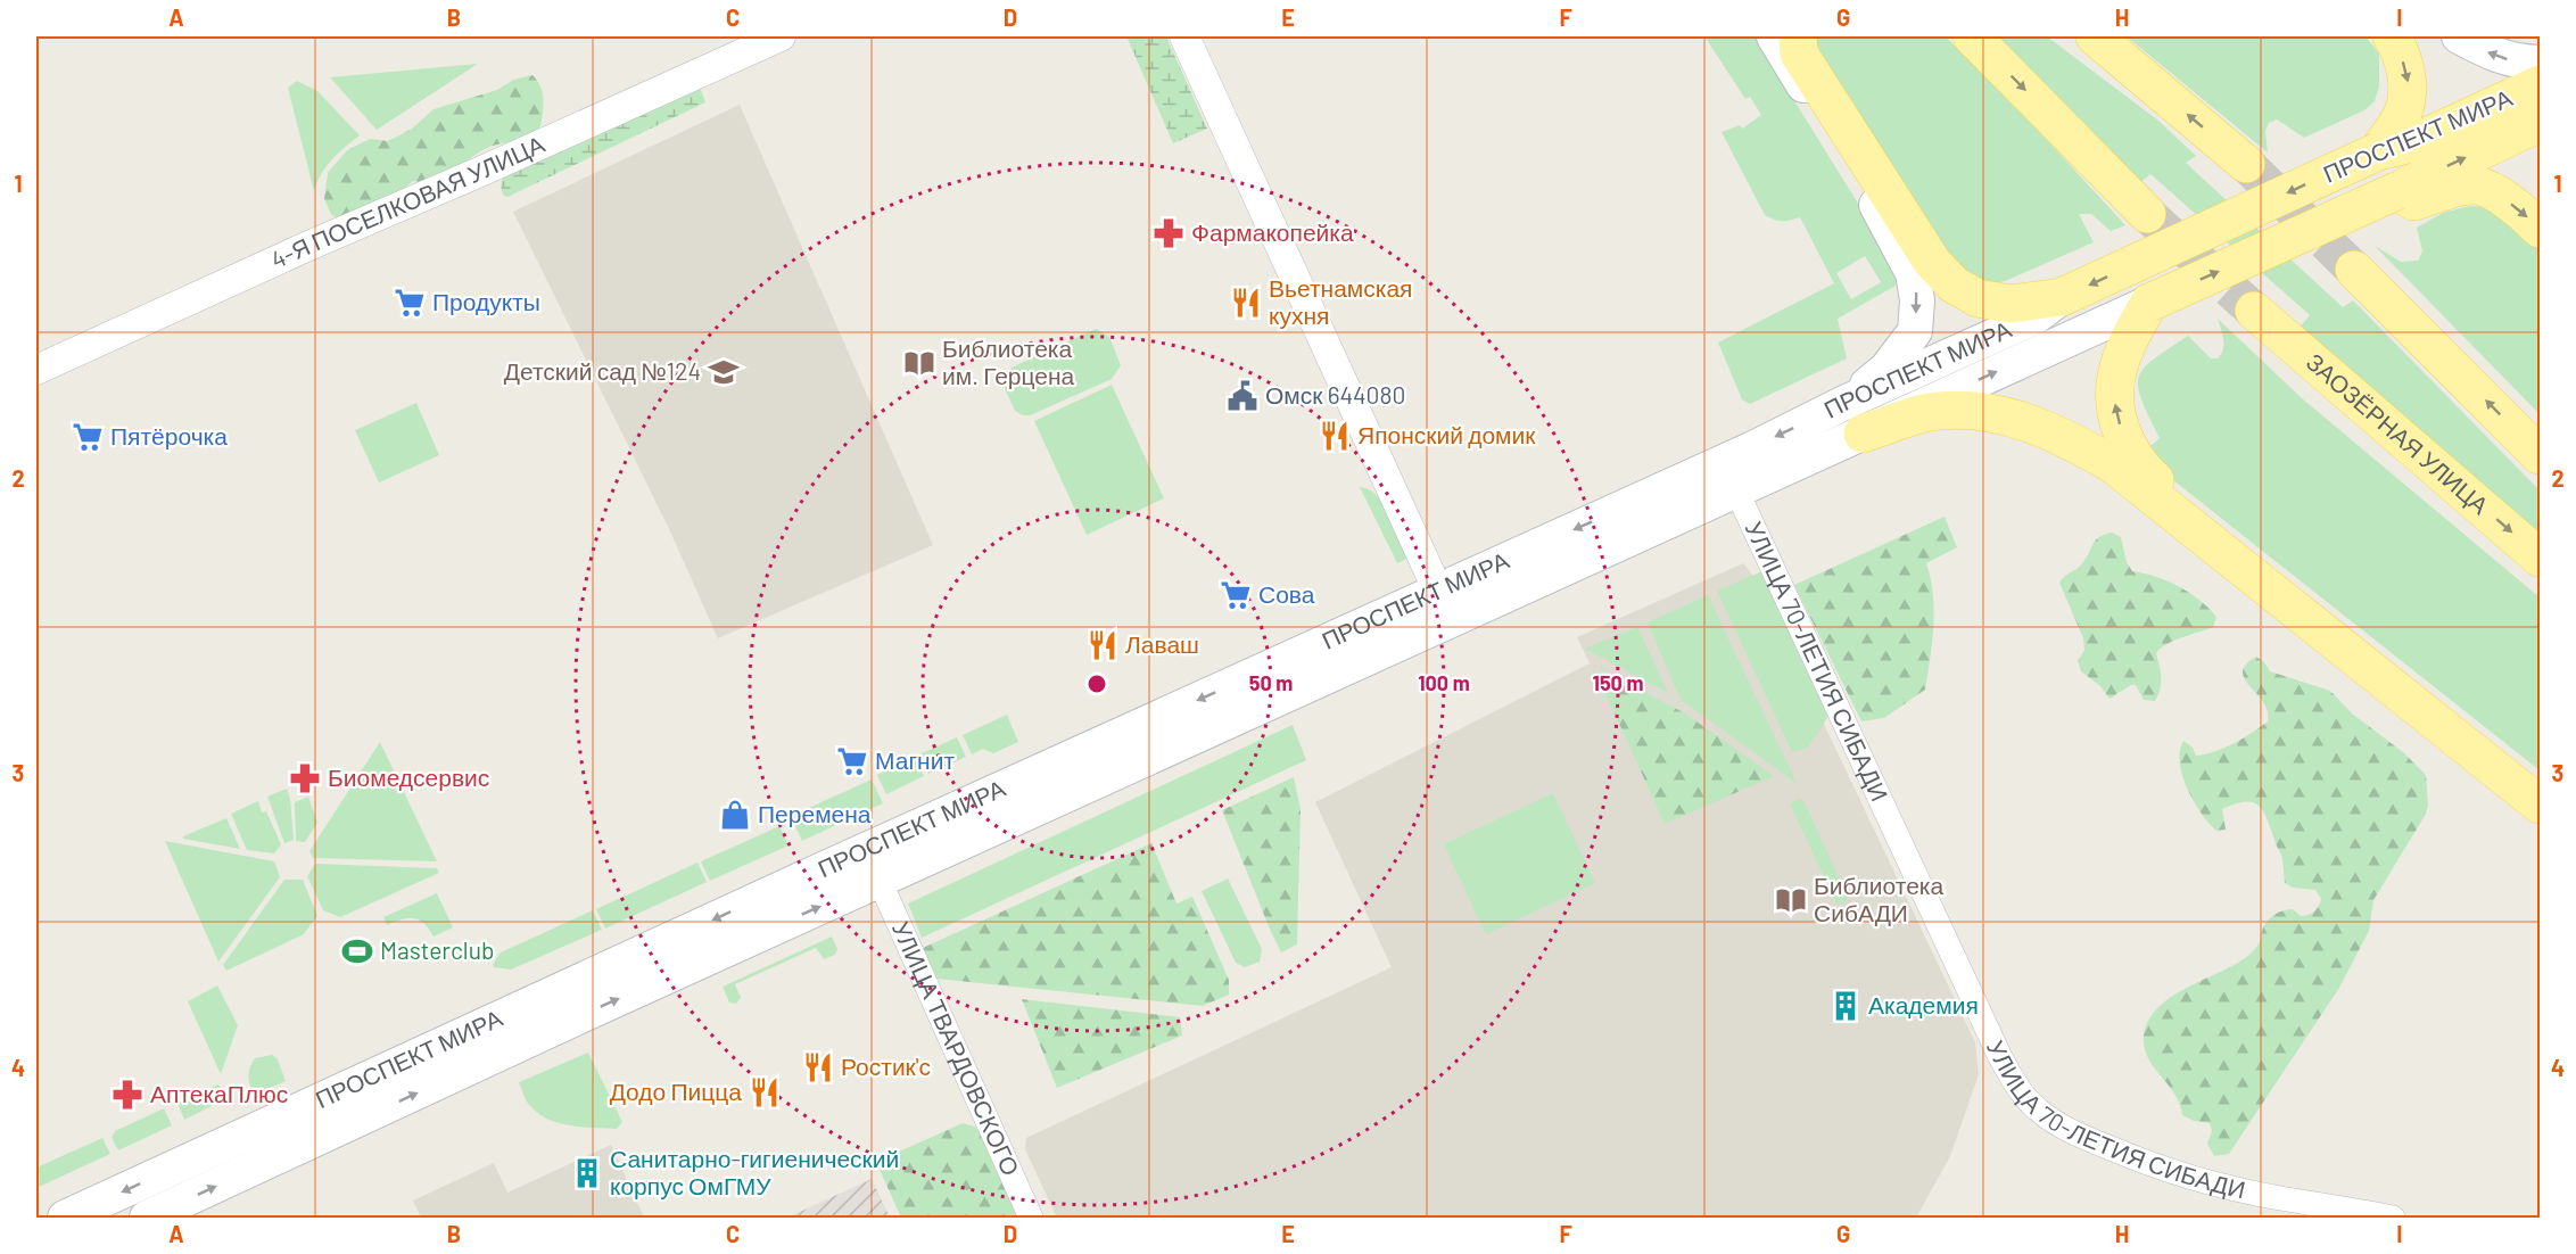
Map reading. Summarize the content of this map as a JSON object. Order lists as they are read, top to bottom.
{
  "streets": {
    "main road": ["ПРОСПЕКТ МИРА", "ЗАОЗЁРНАЯ УЛИЦА"],
    "street": ["4-Я ПОСЕЛКОВАЯ УЛИЦА", "УЛИЦА 70-ЛЕТИЯ СИБАДИ", "УЛИЦА ТВАРДОВСКОГО"]
  },
  "crossings": [
    ["ПРОСПЕКТ МИРА", "УЛИЦА 70-ЛЕТИЯ СИБАДИ"],
    ["ПРОСПЕКТ МИРА", "УЛИЦА ТВАРДОВСКОГО"]
  ],
  "places": {
    "pharmacy": ["Фармакопейка", "Биомедсервис", "АптекаПлюс"],
    "supermarket": [
      "Продукты",
      "Пятёрочка",
      "Сова",
      "Магнит"
    ],
    "restaurant": [
      "Вьетнамская кухня",
      "Японский домик",
      "Лаваш",
      "Ростик'с",
      "Додо Пицца"
    ],
    "library": ["Библиотека им. Герцена", "Библиотека СибАДИ"],
    "school or university": ["Детский сад №124"],
    "public building": ["Омск 644080"],
    "shop": ["Перемена"],
    "sports": ["Masterclub"],
    "building": ["Академия", "Санитарно-гигиенический корпус ОмГМУ"]
  },
  "grid": {
    "columns": [
      "A",
      "B",
      "C",
      "D",
      "E",
      "F",
      "G",
      "H",
      "I"
    ],
    "rows": [
      "1",
      "2",
      "3",
      "4"
    ]
  },
  "rings": ["50 m", "100 m", "150 m"]
}
